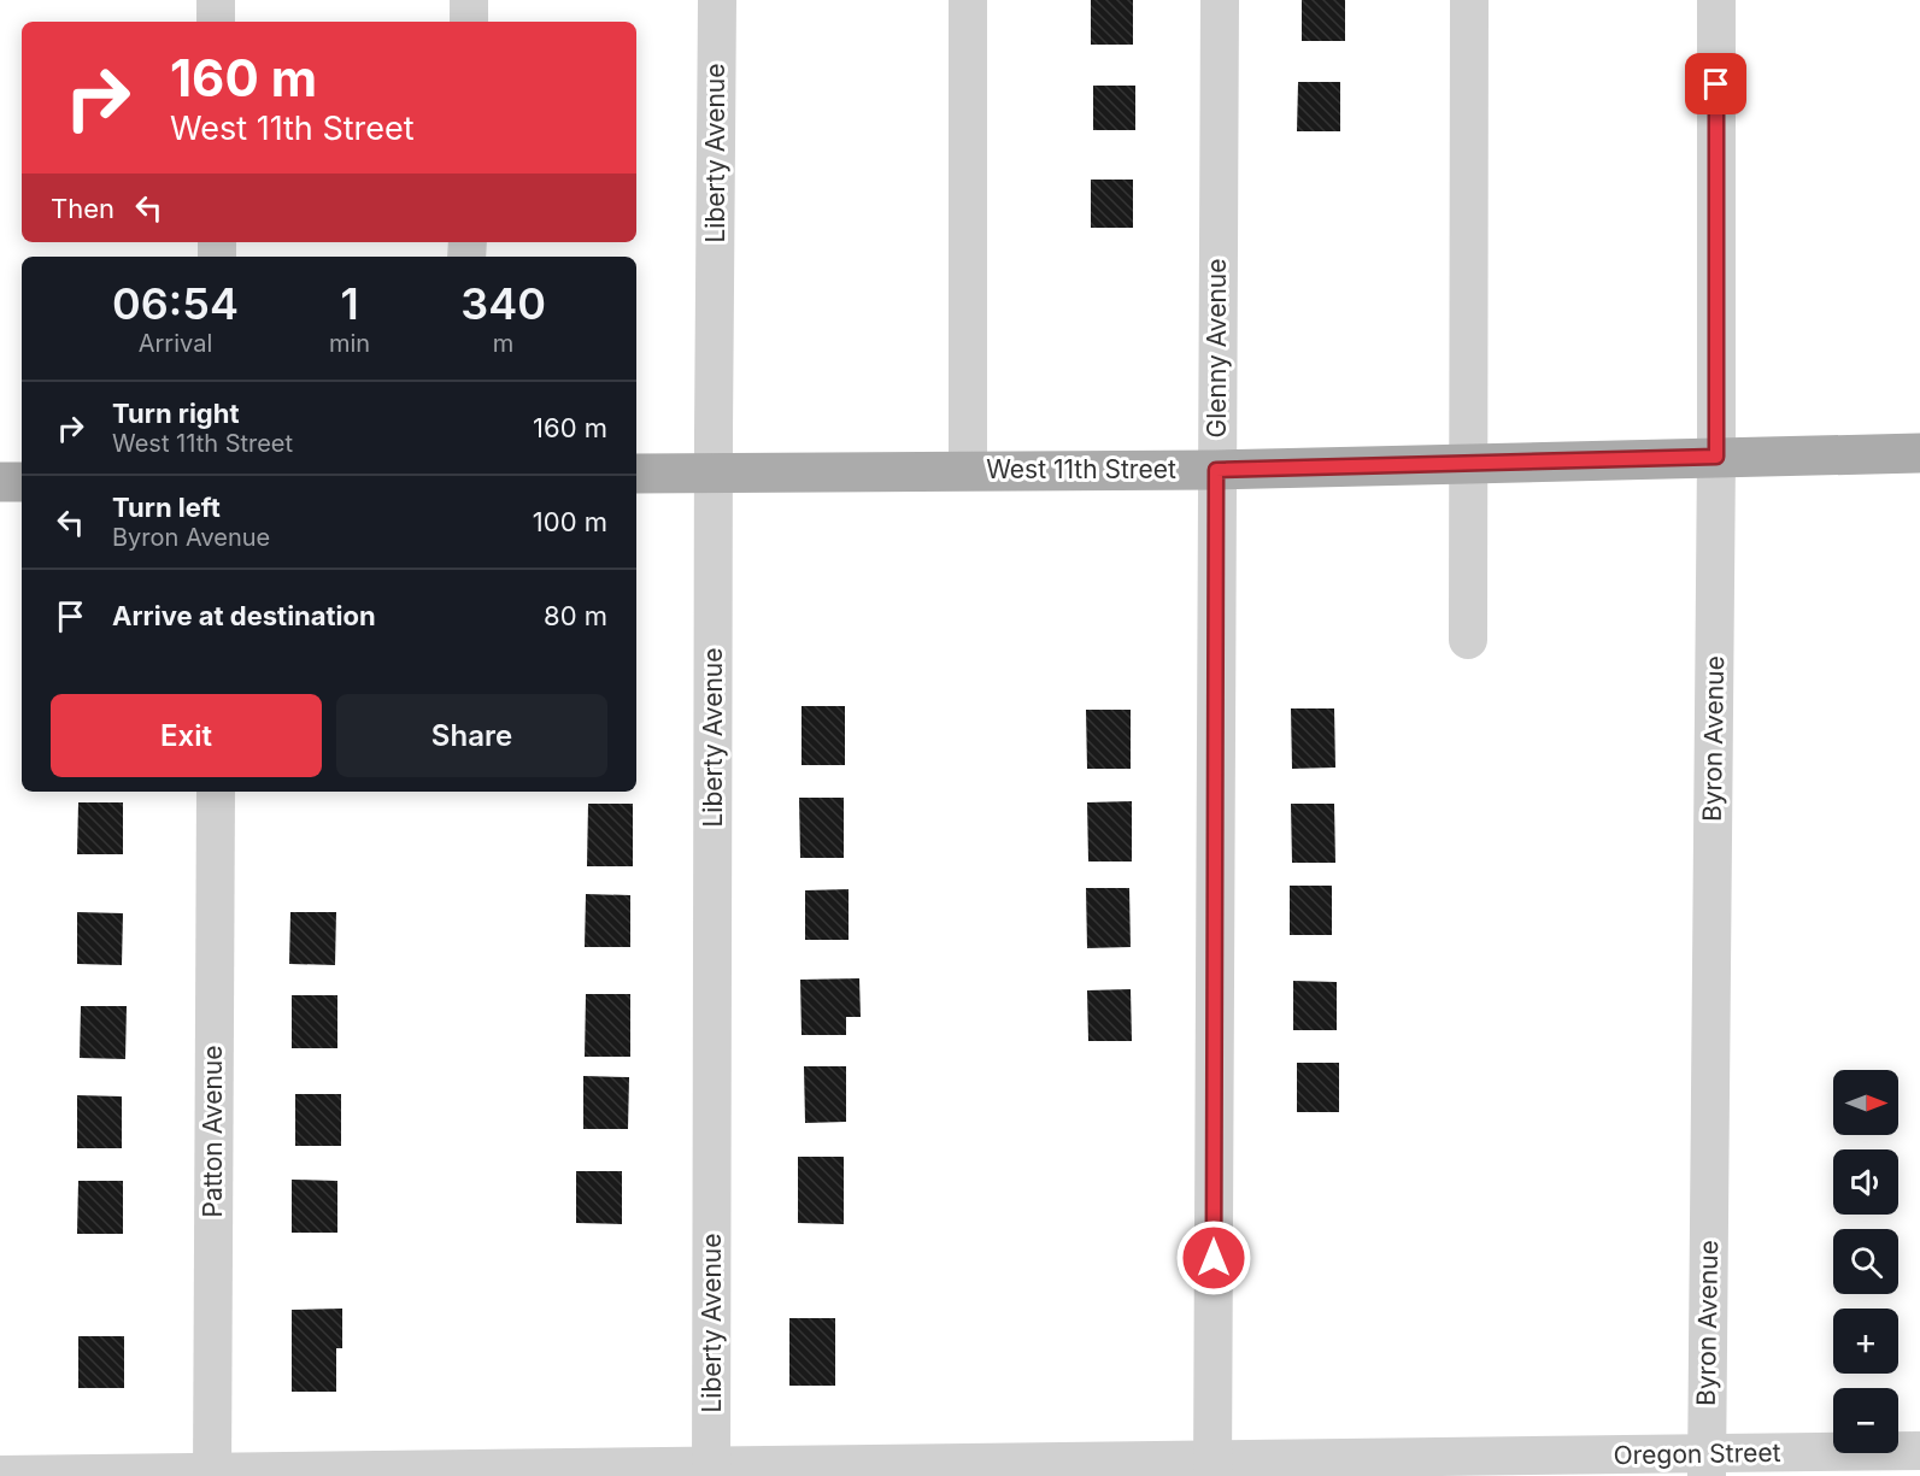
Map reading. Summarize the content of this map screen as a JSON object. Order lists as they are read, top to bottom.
{
  "streets": {
    "main road": ["West 11th Street"],
    "street": [
      "Liberty Avenue",
      "Glenny Avenue",
      "Byron Avenue",
      "Patton Avenue",
      "Oregon Street"
    ]
  },
  "crossings": [
    ["Liberty Avenue", "West 11th Street"],
    ["Liberty Avenue", "Oregon Street"],
    ["Glenny Avenue", "West 11th Street"],
    ["Glenny Avenue", "Oregon Street"],
    ["West 11th Street", "Byron Avenue"],
    ["Byron Avenue", "Oregon Street"],
    ["Patton Avenue", "Oregon Street"]
  ],
  "north": "right",
  "page": {
    "turn": ["160 m", "West 11th Street"],
    "then": "Then",
    "eta": [
      "06:54",
      "Arrival",
      "1",
      "min",
      "340",
      "m"
    ],
    "list": [
      {
        "name": "Turn right",
        "note": "West 11th Street",
        "value": "160 m"
      },
      {
        "name": "Turn left",
        "note": "Byron Avenue",
        "value": "100 m"
      },
      {
        "name": "Arrive at destination",
        "value": "80 m"
      }
    ],
    "buttons": ["Exit", "Share"],
    "map_buttons": ["+", "−"]
  }
}
